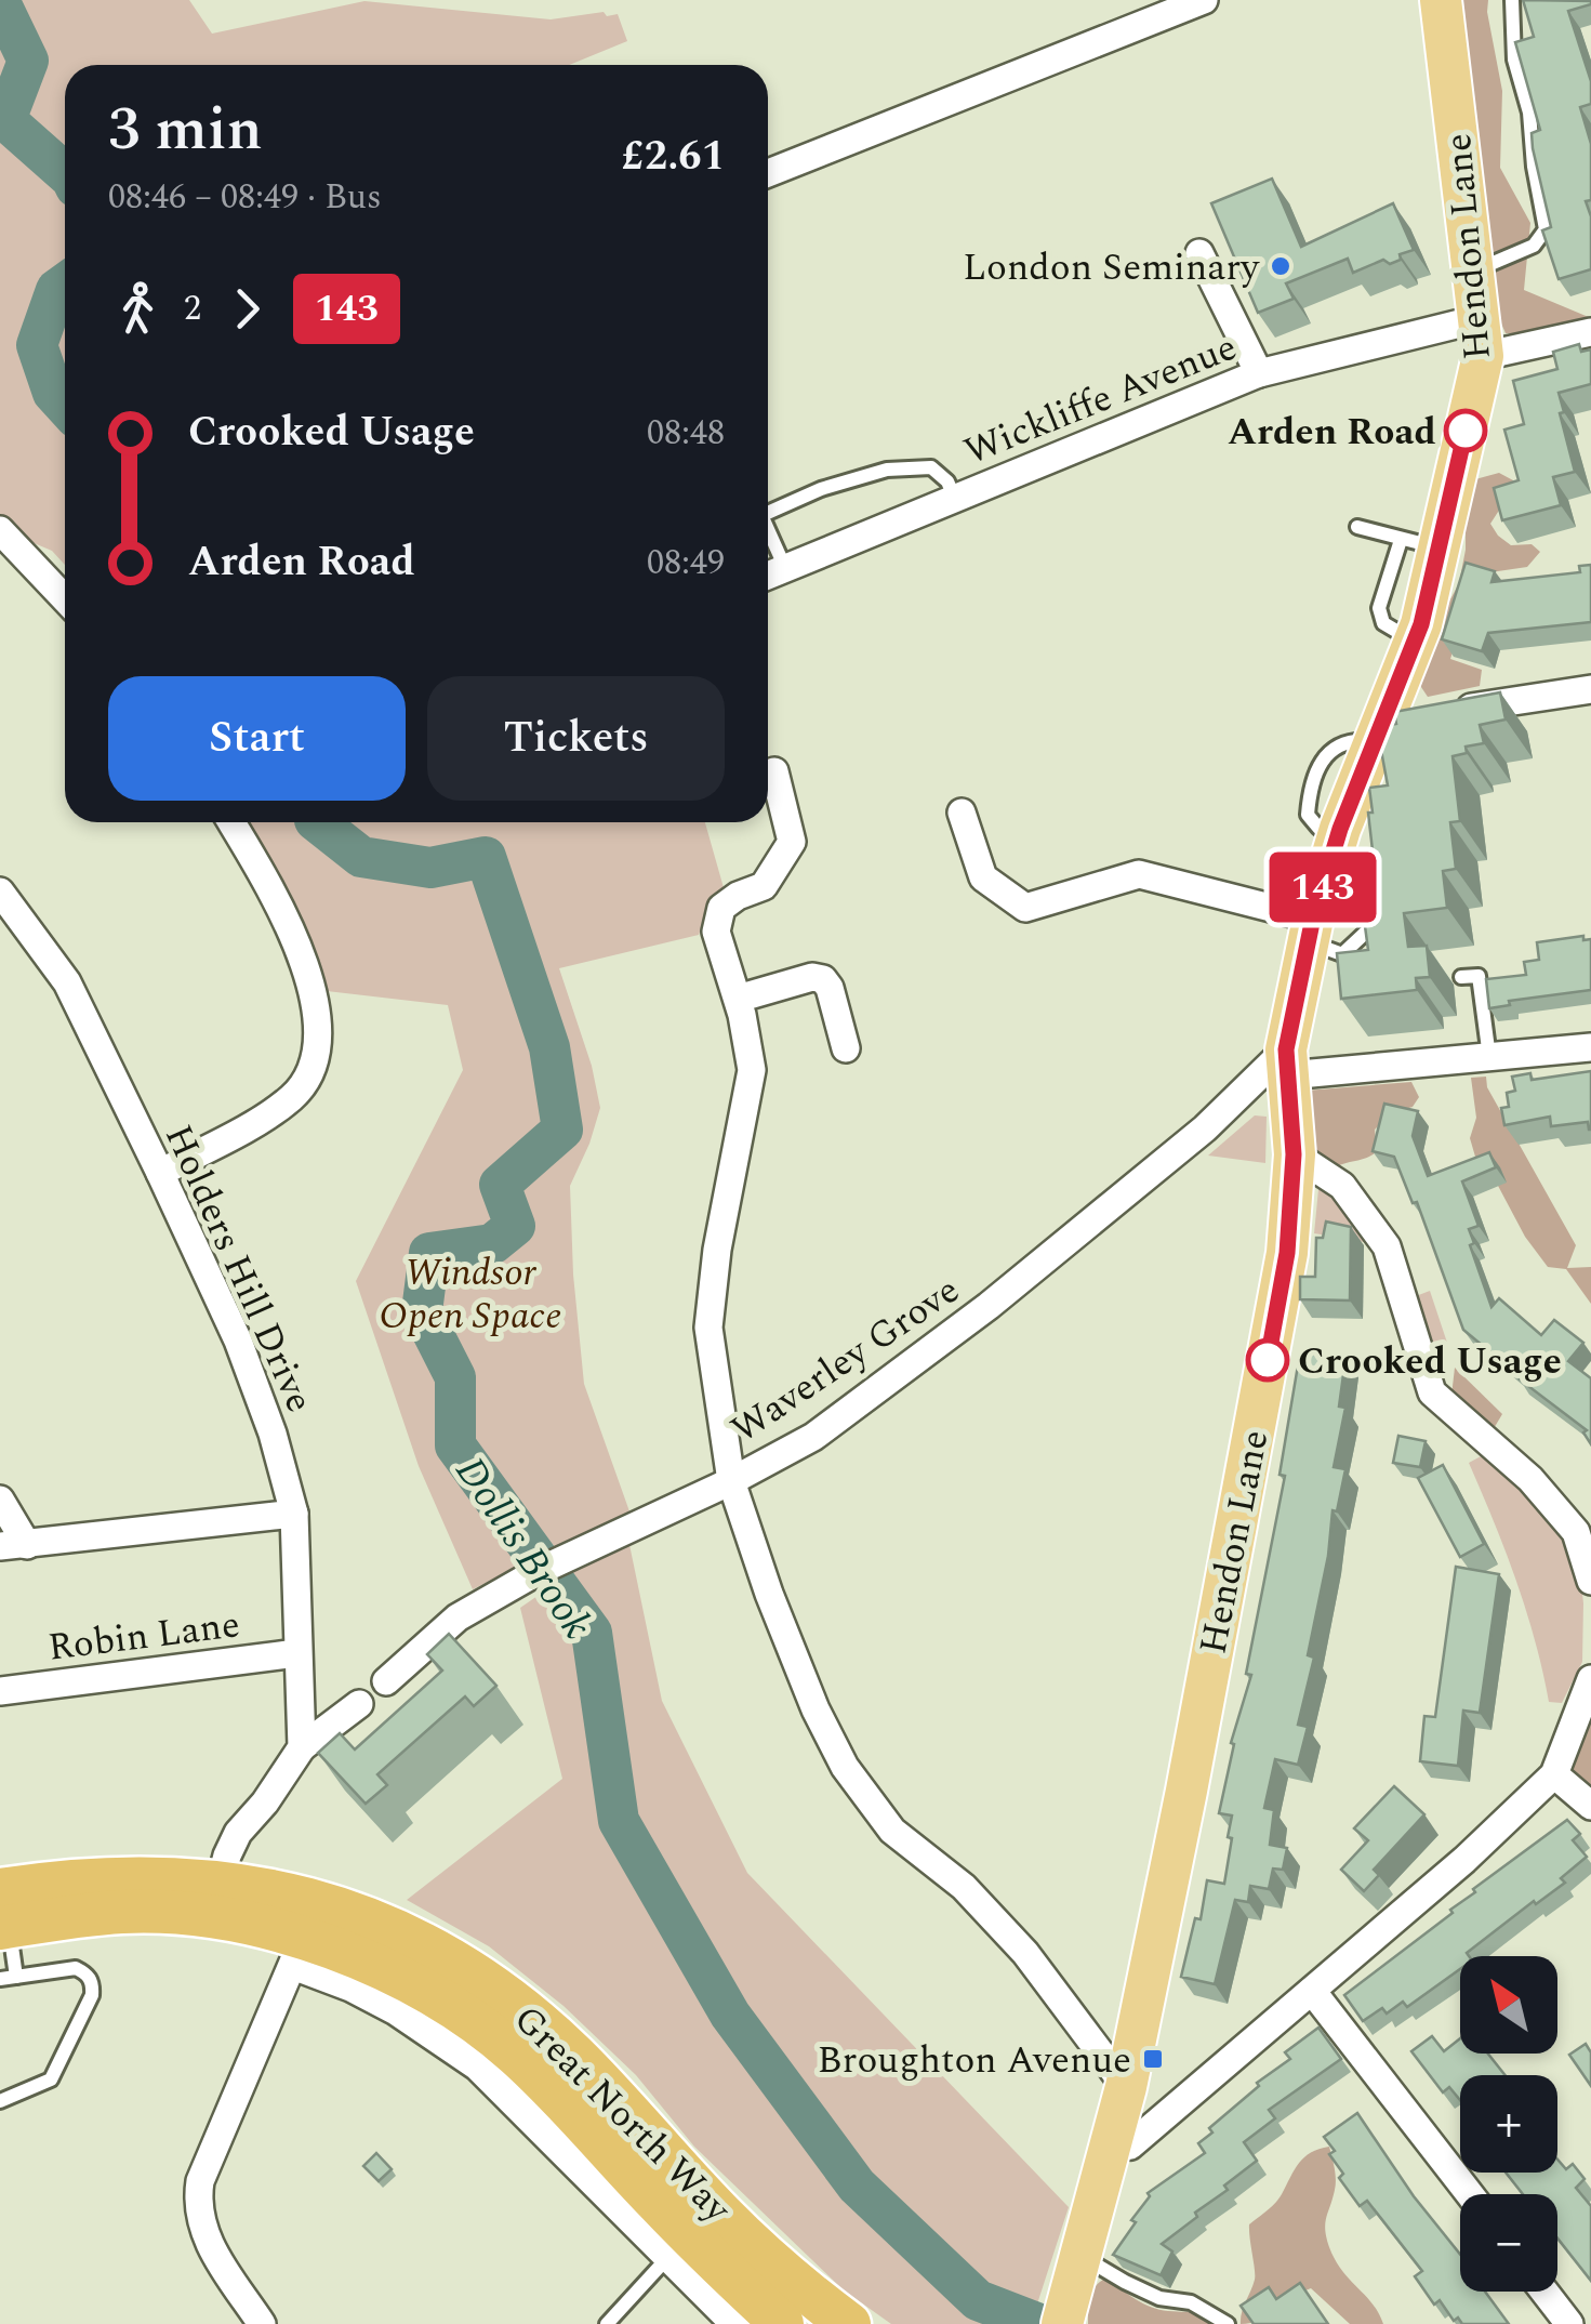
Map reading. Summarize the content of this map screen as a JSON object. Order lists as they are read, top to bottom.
{
  "streets": {
    "highway": ["Great North Way"],
    "main road": ["Hendon Lane"],
    "street": [
      "Wickliffe Avenue",
      "Holders Hill Drive",
      "Waverley Grove",
      "Robin Lane"
    ]
  },
  "crossings": [
    ["Hendon Lane", "Wickliffe Avenue"],
    ["Hendon Lane", "Waverley Grove"],
    ["Holders Hill Drive", "Waverley Grove"],
    ["Holders Hill Drive", "Robin Lane"]
  ],
  "water": ["Dollis Brook"],
  "parks": ["Windsor Open Space"],
  "places": {
    "other": ["London Seminary", "Arden Road", "Crooked Usage"],
    "transit": ["Broughton Avenue"]
  },
  "lines": ["bus line 143"],
  "north": "top left",
  "page": {
    "on_map": "143",
    "heading": ["3 min", "08:46 – 08:49 · Bus", "£2.61"],
    "legs": ["2", "143"],
    "list": [
      {
        "name": "Crooked Usage",
        "value": "08:48"
      },
      {
        "name": "Arden Road",
        "value": "08:49"
      }
    ],
    "buttons": ["Start", "Tickets"],
    "map_buttons": ["+", "−"]
  }
}
